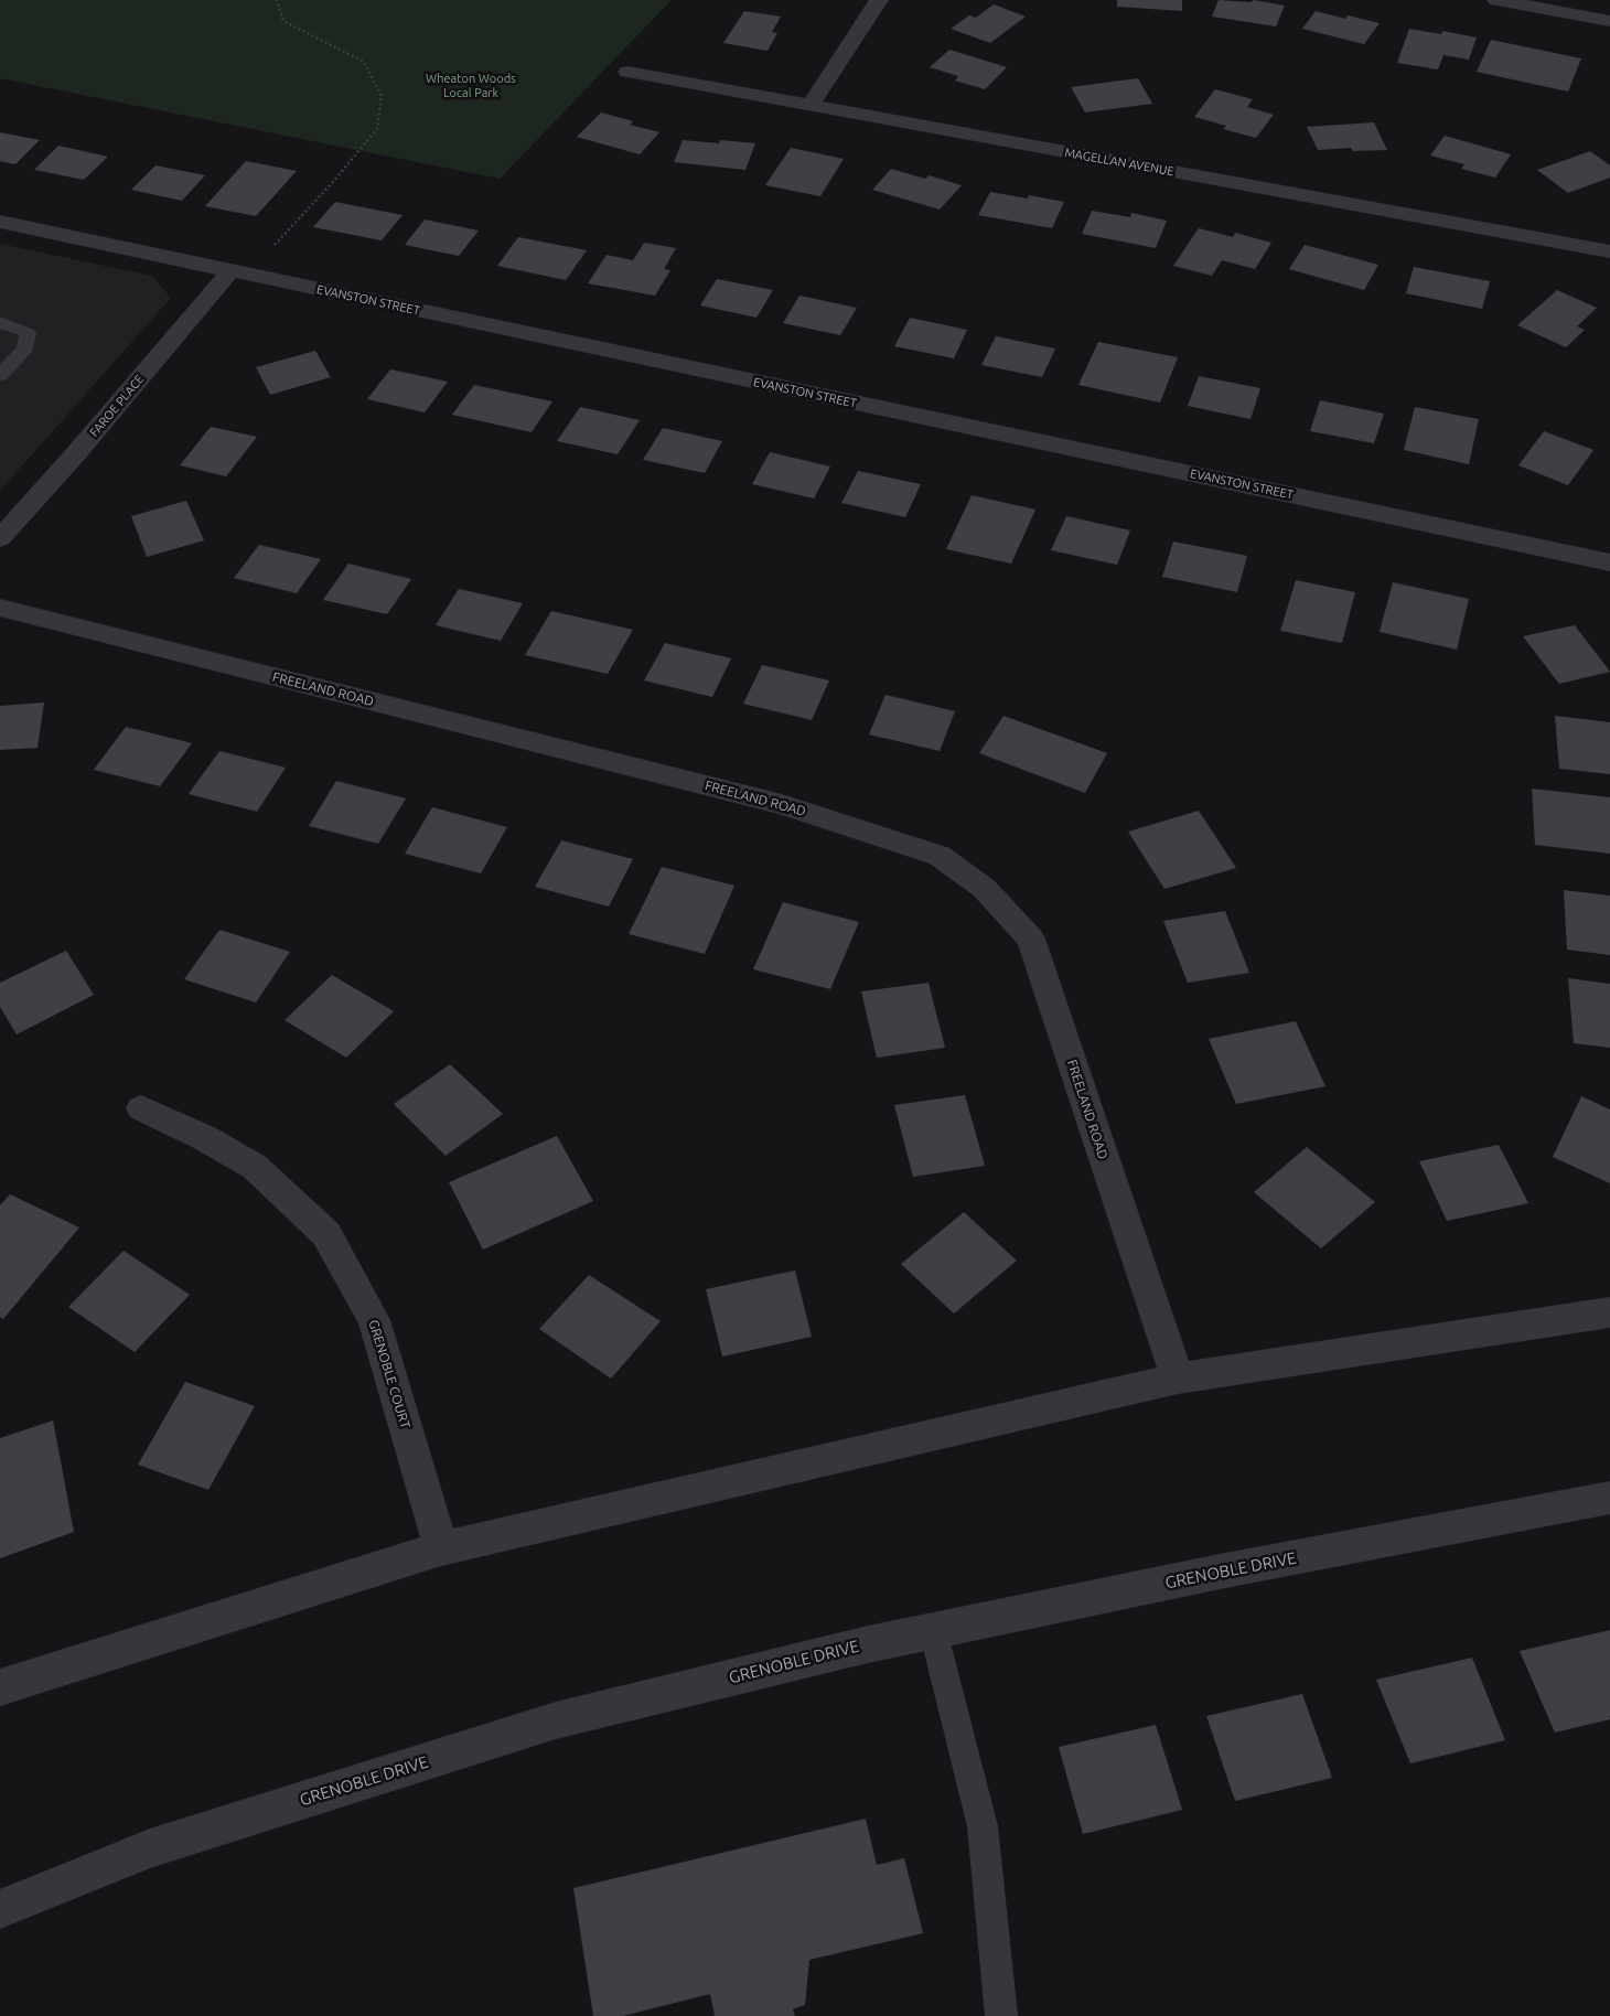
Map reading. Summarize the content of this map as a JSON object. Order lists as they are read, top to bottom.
{
  "streets": {
    "street": [
      "MAGELLAN AVENUE",
      "EVANSTON STREET",
      "FAROE PLACE",
      "FREELAND ROAD",
      "GRENOBLE COURT",
      "GRENOBLE DRIVE"
    ]
  },
  "crossings": [
    ["EVANSTON STREET", "FAROE PLACE"]
  ],
  "parks": ["Wheaton Woods Local Park"]
}
